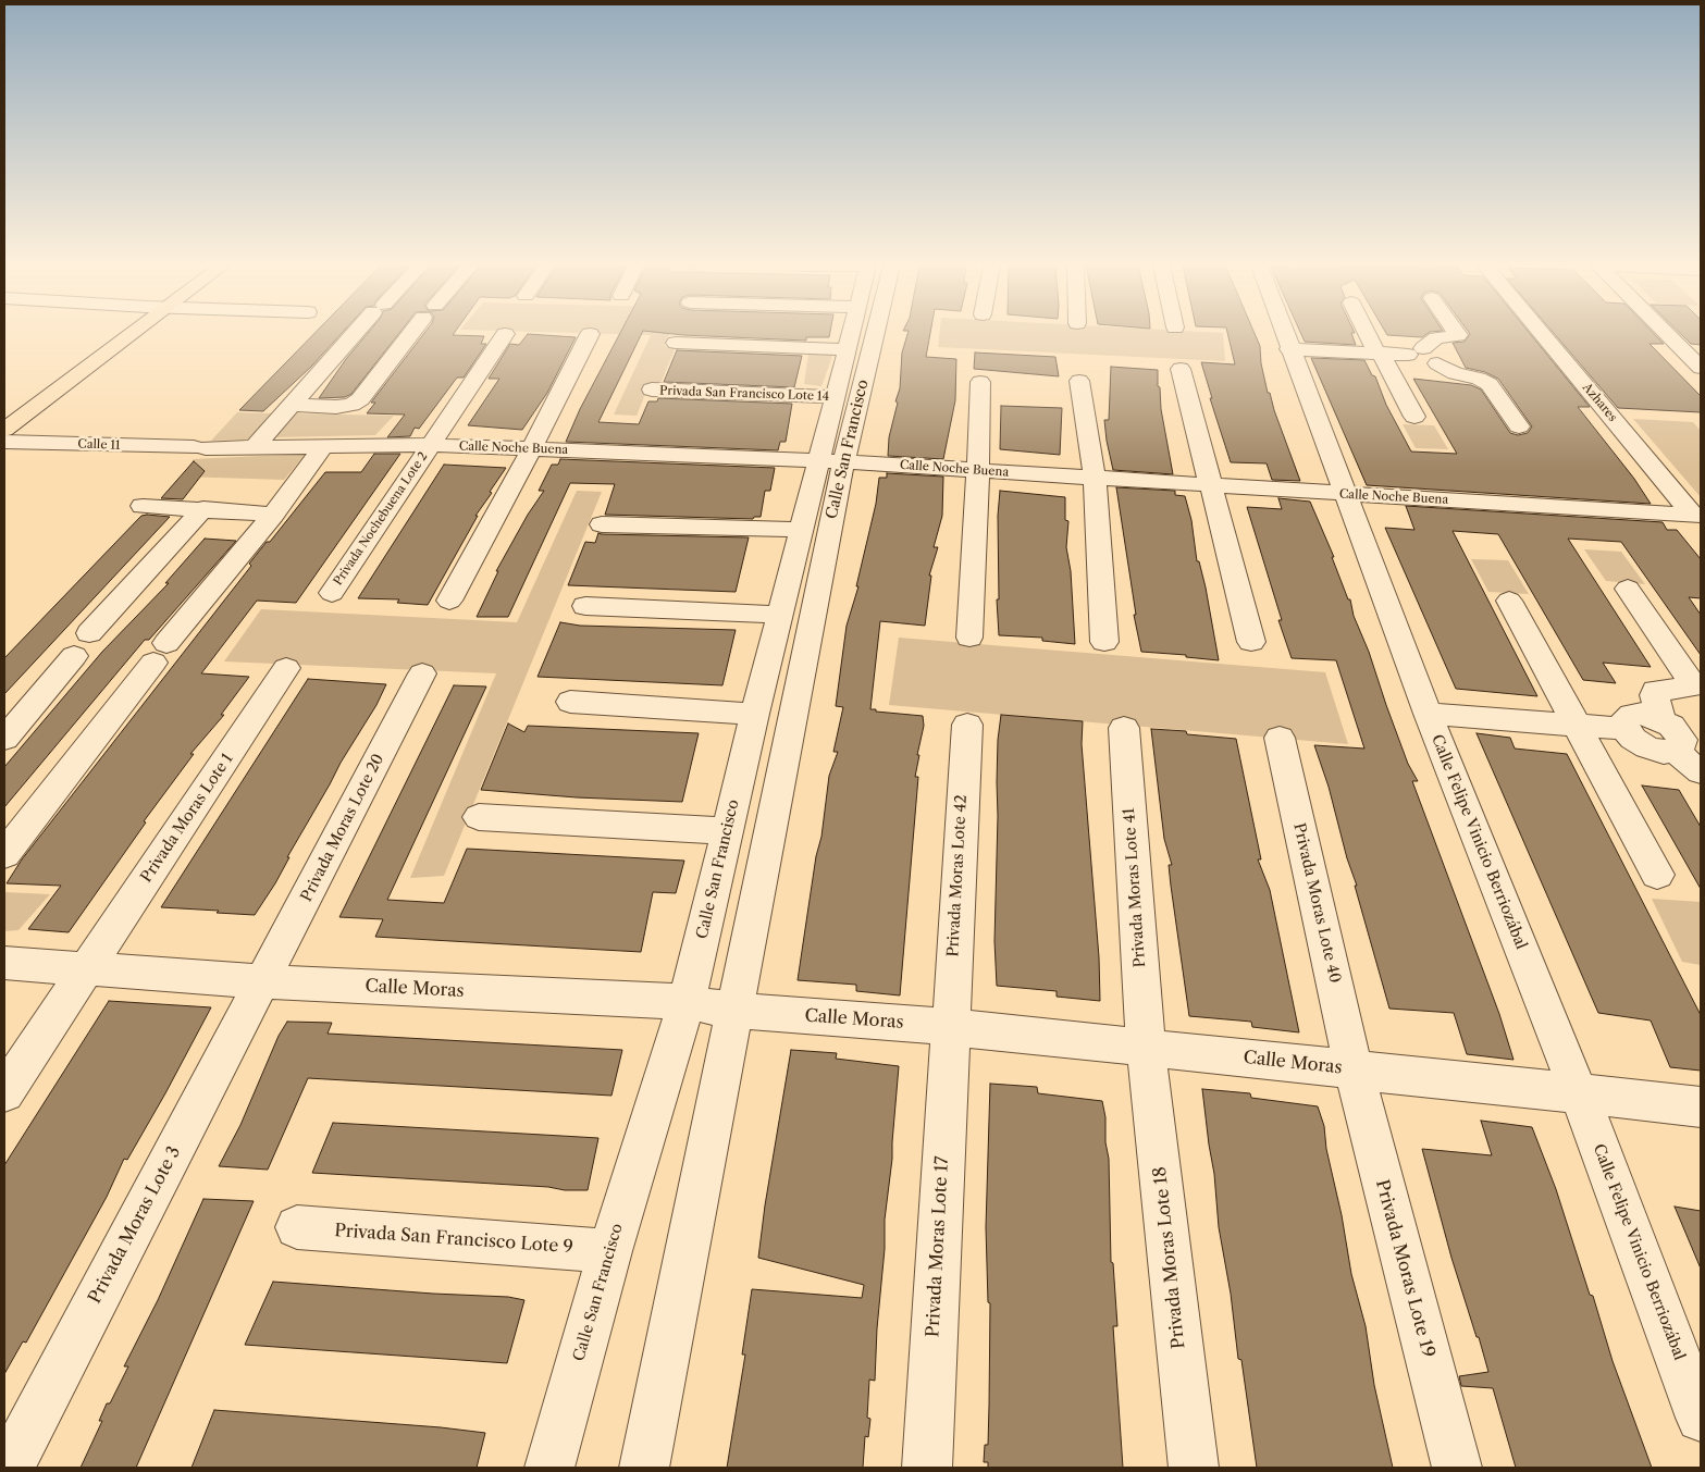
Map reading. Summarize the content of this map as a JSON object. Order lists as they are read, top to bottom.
{
  "streets": {
    "street": [
      "Privada San Francisco Lote 14",
      "Azhares",
      "Calle 11",
      "Calle Noche Buena",
      "Calle San Francisco",
      "Privada Nochebuena Lote 2",
      "Privada Moras Lote 1",
      "Privada Moras Lote 20",
      "Calle Felipe Vinicio Berriozábal",
      "Privada Moras Lote 42",
      "Privada Moras Lote 41",
      "Privada Moras Lote 40",
      "Calle Moras",
      "Privada Moras Lote 3",
      "Privada San Francisco Lote 9",
      "Privada Moras Lote 17",
      "Privada Moras Lote 18",
      "Privada Moras Lote 19"
    ]
  },
  "crossings": [
    ["Privada San Francisco Lote 14", "Calle San Francisco"],
    ["Azhares", "Calle Noche Buena"],
    ["Calle 11", "Calle Noche Buena"],
    ["Calle Noche Buena", "Calle San Francisco"],
    ["Calle Noche Buena", "Privada Nochebuena Lote 2"],
    ["Calle Noche Buena", "Calle Felipe Vinicio Berriozábal"],
    ["Calle San Francisco", "Calle Moras"],
    ["Calle San Francisco", "Privada San Francisco Lote 9"],
    ["Privada Moras Lote 1", "Calle Moras"],
    ["Privada Moras Lote 20", "Calle Moras"],
    ["Privada Moras Lote 20", "Privada Moras Lote 3"],
    ["Calle Felipe Vinicio Berriozábal", "Calle Moras"],
    ["Privada Moras Lote 42", "Calle Moras"],
    ["Privada Moras Lote 42", "Privada Moras Lote 17"],
    ["Privada Moras Lote 41", "Calle Moras"],
    ["Privada Moras Lote 41", "Privada Moras Lote 18"],
    ["Privada Moras Lote 40", "Calle Moras"],
    ["Privada Moras Lote 40", "Privada Moras Lote 19"],
    ["Calle Moras", "Privada Moras Lote 3"],
    ["Calle Moras", "Privada Moras Lote 17"],
    ["Calle Moras", "Privada Moras Lote 18"],
    ["Calle Moras", "Privada Moras Lote 19"]
  ]
}
